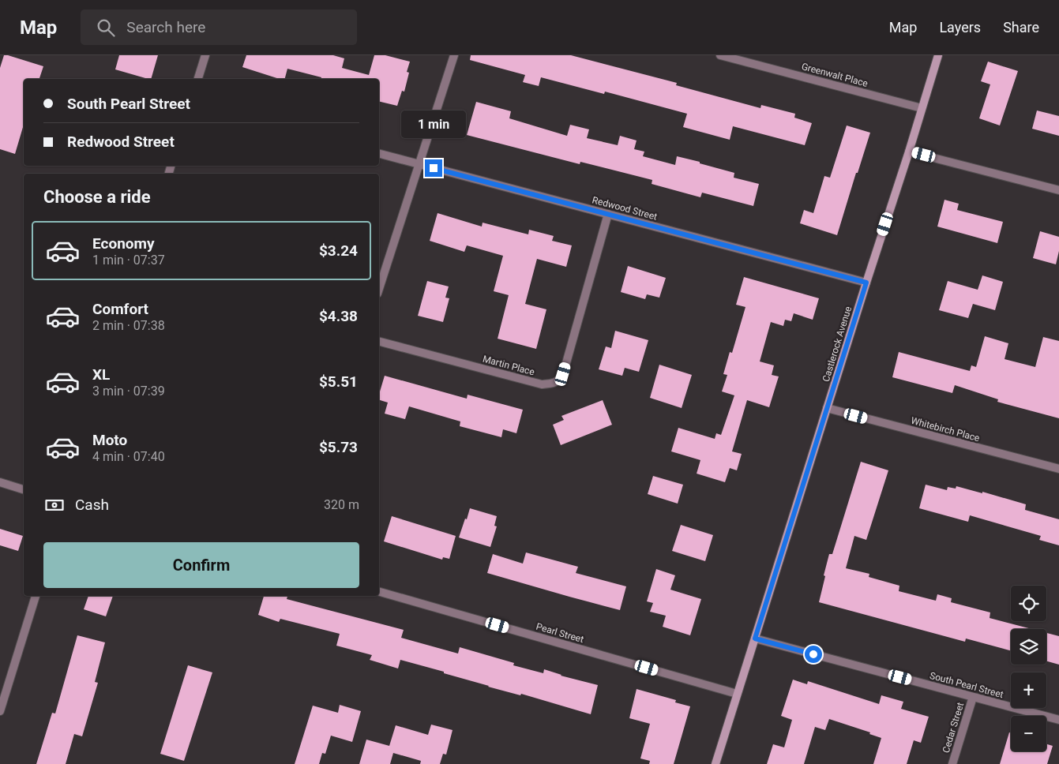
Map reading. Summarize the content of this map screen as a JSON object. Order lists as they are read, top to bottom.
{
  "streets": {
    "street": [
      "Greenwalt Place",
      "Redwood Street",
      "Castlerock Avenue",
      "Martin Place",
      "Whitebirch Place",
      "Pearl Street",
      "South Pearl Street",
      "Cedar Street"
    ]
  },
  "crossings": [
    ["Greenwalt Place", "Castlerock Avenue"],
    ["Redwood Street", "Castlerock Avenue"],
    ["Redwood Street", "Martin Place"],
    ["Castlerock Avenue", "Whitebirch Place"],
    ["Castlerock Avenue", "Pearl Street"],
    ["Castlerock Avenue", "South Pearl Street"],
    ["South Pearl Street", "Cedar Street"]
  ],
  "page": {
    "header": "Map",
    "search": "Search here",
    "nav": ["Map", "Layers", "Share"],
    "banner": ["South Pearl Street", "Redwood Street"],
    "bubble": "1 min",
    "heading": "Choose a ride",
    "list": [
      {
        "name": "Economy",
        "note": "1 min · 07:37",
        "value": "$3.24"
      },
      {
        "name": "Comfort",
        "note": "2 min · 07:38",
        "value": "$4.38"
      },
      {
        "name": "XL",
        "note": "3 min · 07:39",
        "value": "$5.51"
      },
      {
        "name": "Moto",
        "note": "4 min · 07:40",
        "value": "$5.73"
      }
    ],
    "pay": ["Cash", "320 m"],
    "buttons": "Confirm",
    "map_buttons": ["+", "−"]
  }
}
